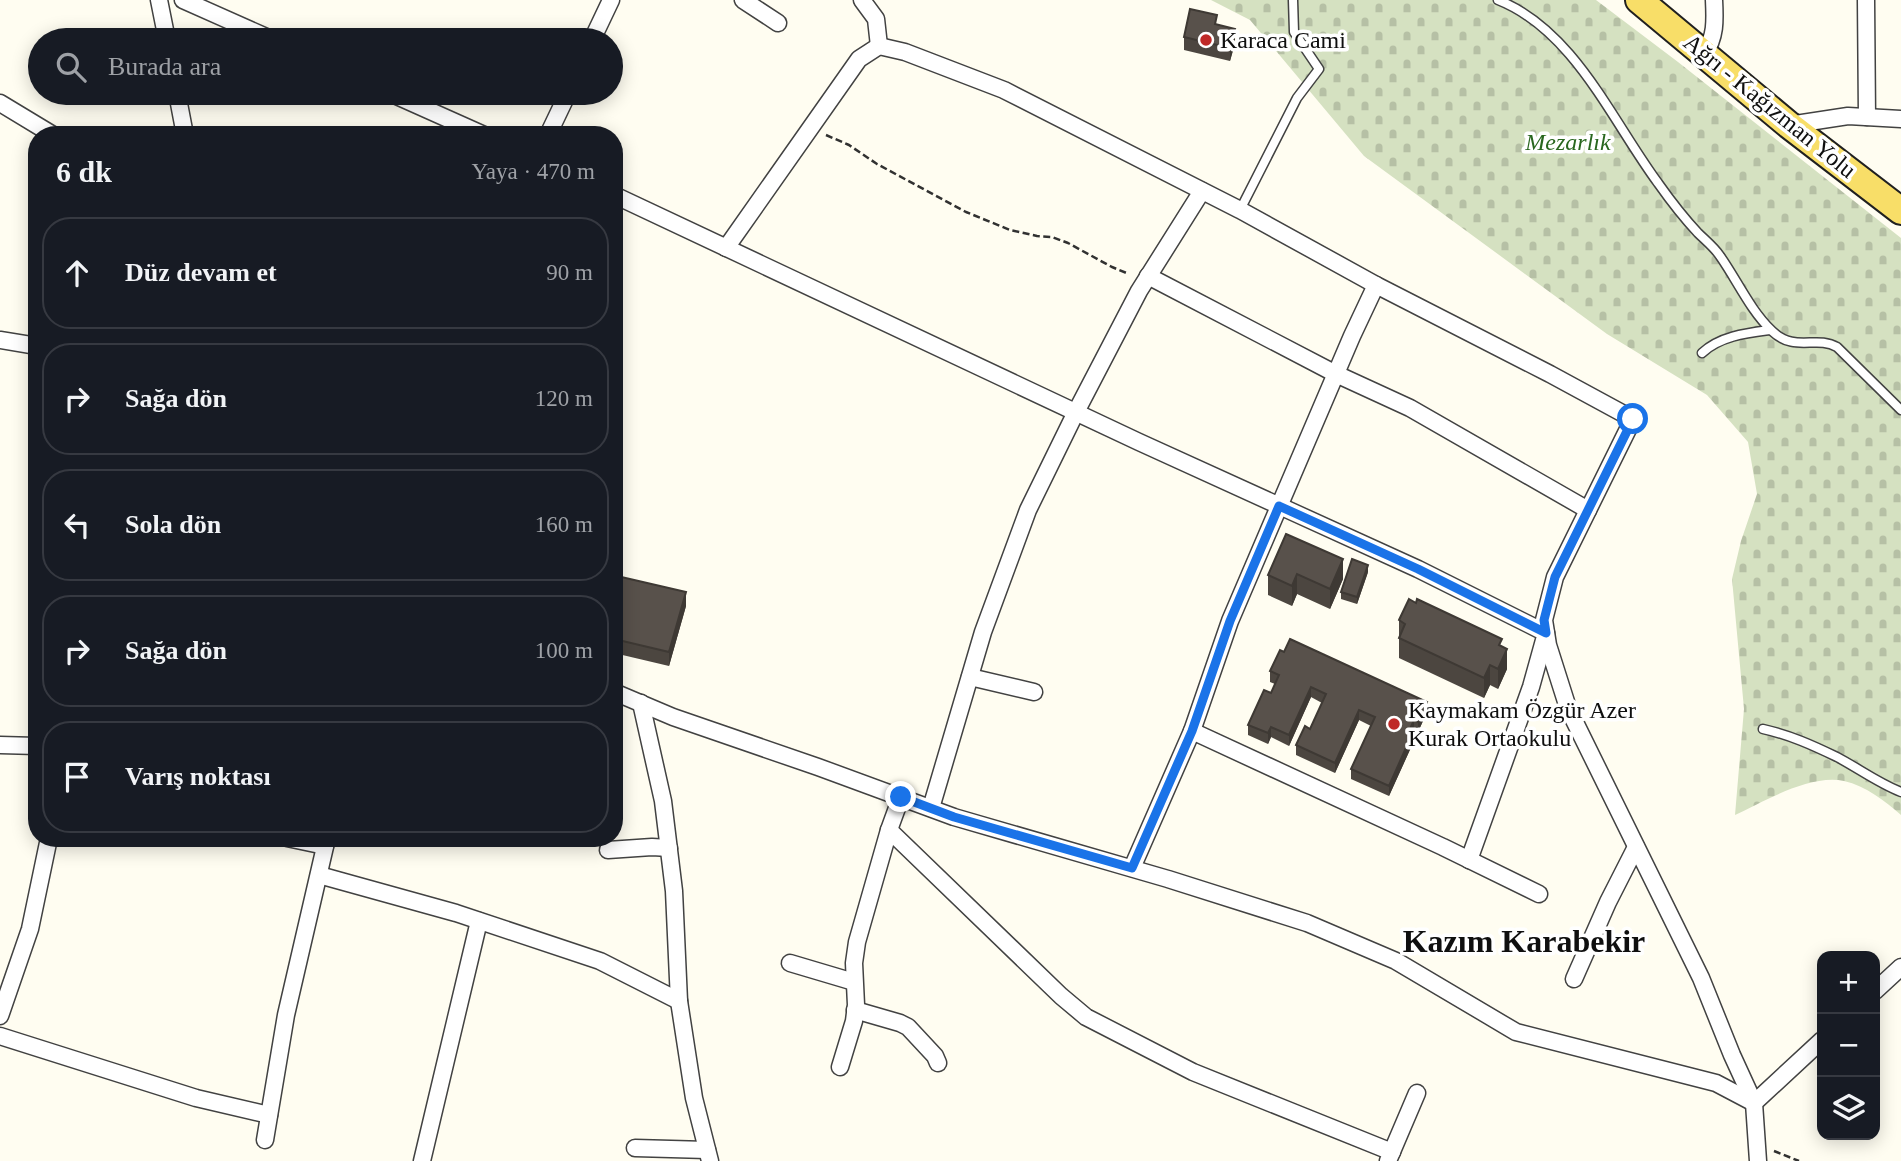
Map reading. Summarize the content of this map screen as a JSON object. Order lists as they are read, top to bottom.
{
  "streets": {
    "main road": ["Ağrı - Kağızman Yolu"]
  },
  "districts": ["Kazım Karabekir"],
  "parks": ["Mezarlık"],
  "places": ["Karaca Cami", "Kaymakam Özgür Azer Kurak Ortaokulu"],
  "page": {
    "search": "Burada ara",
    "heading": ["6 dk", "Yaya · 470 m"],
    "list": [
      ["Düz devam et", "90 m"],
      ["Sağa dön", "120 m"],
      ["Sola dön", "160 m"],
      ["Sağa dön", "100 m"],
      "Varış noktası"
    ],
    "map_buttons": ["+", "−"]
  }
}
